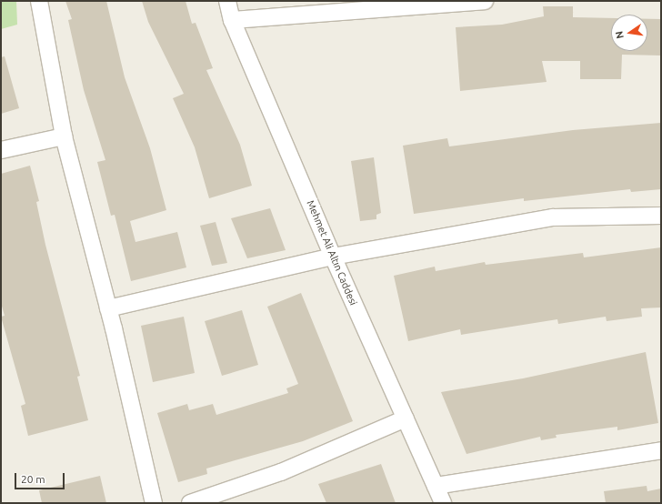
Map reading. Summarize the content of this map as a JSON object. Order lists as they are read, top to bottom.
{
  "streets": {
    "street": ["Mehmet Ali Altın Caddesi"]
  },
  "scale_bar": "20 m",
  "north": "left"
}
